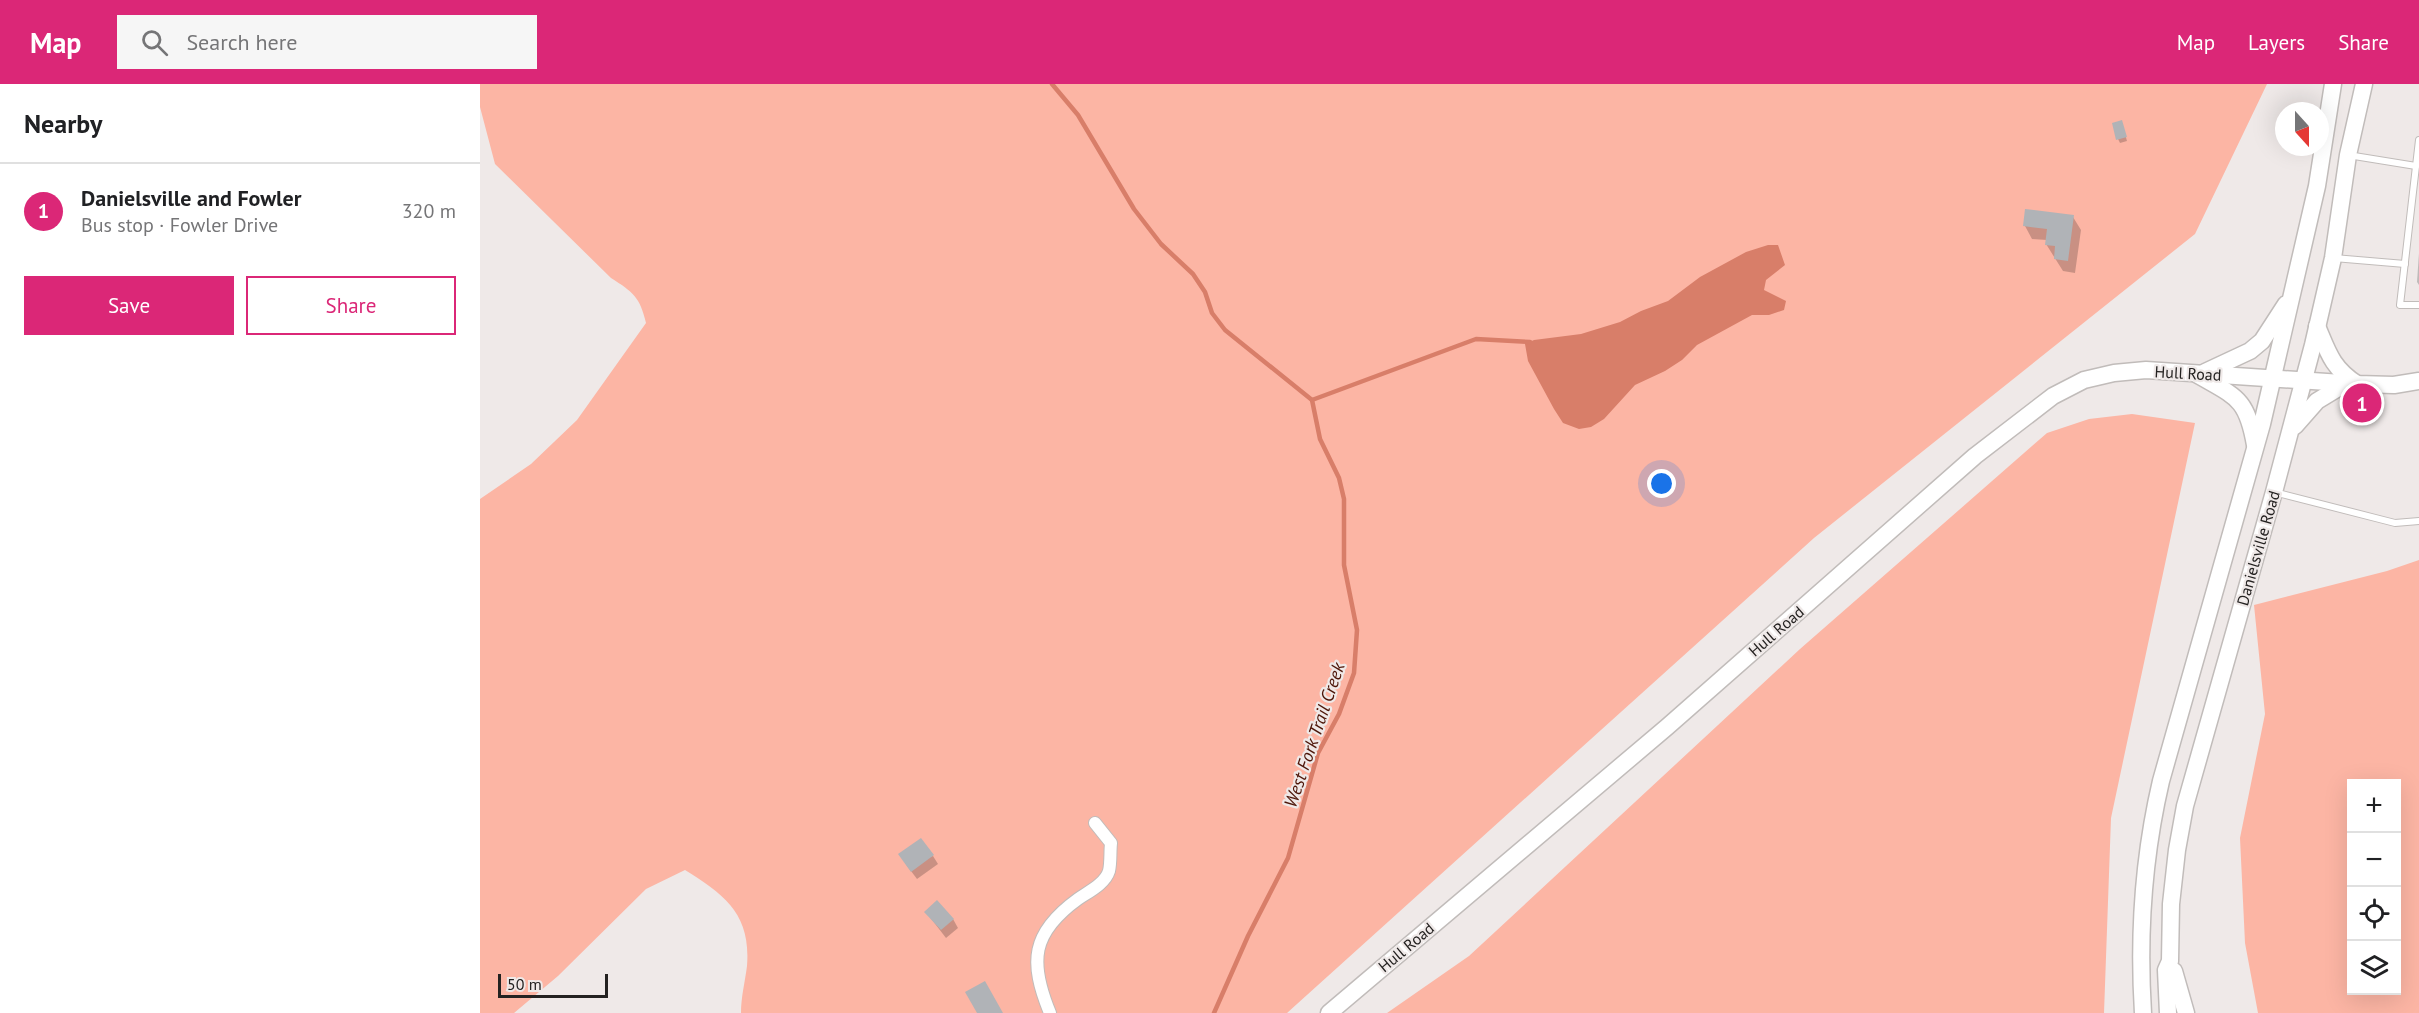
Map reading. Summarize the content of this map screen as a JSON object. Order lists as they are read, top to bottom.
{
  "streets": {
    "main road": ["Hull Road", "Danielsville Road"]
  },
  "crossings": [
    ["Hull Road", "Danielsville Road"]
  ],
  "water": ["West Fork Trail Creek"],
  "scale_bar": "50 m",
  "north": "bottom",
  "page": {
    "header": "Map",
    "search": "Search here",
    "nav": ["Map", "Layers", "Share"],
    "heading": "Nearby",
    "list": [
      {
        "mark": "1",
        "name": "Danielsville and Fowler",
        "note": "Bus stop · Fowler Drive",
        "value": "320 m"
      }
    ],
    "buttons": ["Save", "Share"],
    "pins": "1",
    "map_buttons": ["+", "−"],
    "scale": "50 m"
  }
}
